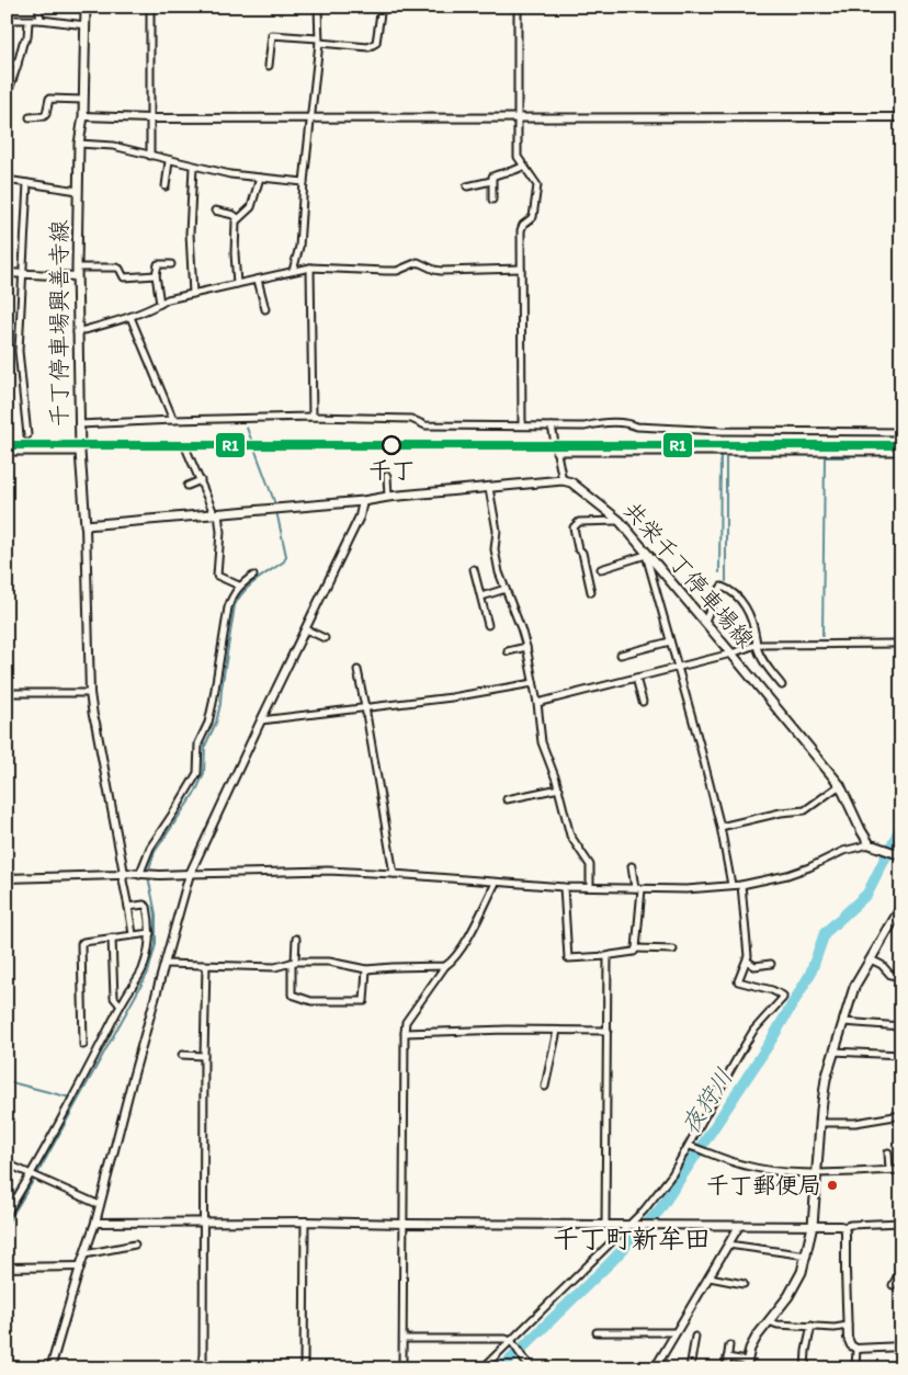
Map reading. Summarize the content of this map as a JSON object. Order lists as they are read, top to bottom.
{
  "streets": {
    "main road": ["千丁停車場興善寺線", "共栄千丁停車場線"]
  },
  "districts": ["千丁町新牟田"],
  "water": ["夜狩川"],
  "places": ["千丁", "千丁郵便局"],
  "lines": ["transit line R1"]
}
